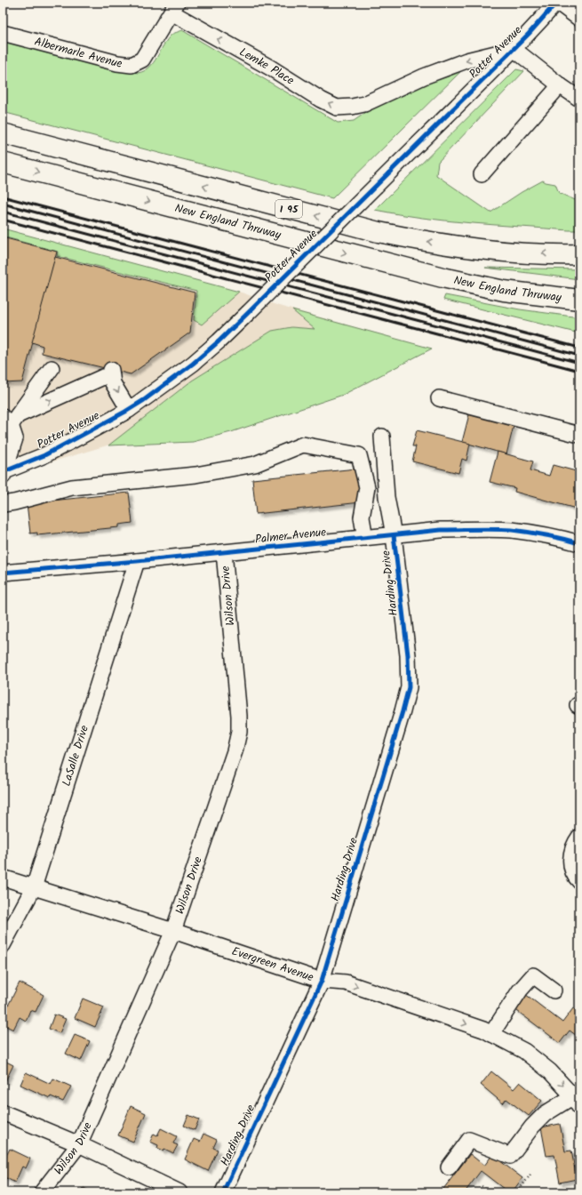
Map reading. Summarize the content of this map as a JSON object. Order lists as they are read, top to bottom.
{
  "streets": {
    "highway": ["I 95", "New England Thruway"],
    "street": [
      "Albermarle Avenue",
      "Potter Avenue",
      "Lemke Place",
      "Palmer Avenue",
      "Harding Drive",
      "Wilson Drive",
      "LaSalle Drive",
      "Evergreen Avenue"
    ]
  },
  "crossings": [
    ["Albermarle Avenue", "Lemke Place"],
    ["Potter Avenue", "Lemke Place"],
    ["Palmer Avenue", "Harding Drive"],
    ["Palmer Avenue", "Wilson Drive"],
    ["Palmer Avenue", "LaSalle Drive"],
    ["Harding Drive", "Evergreen Avenue"],
    ["Wilson Drive", "Evergreen Avenue"],
    ["LaSalle Drive", "Evergreen Avenue"]
  ],
  "one_way": ["Lemke Place", "Evergreen Avenue"]
}
